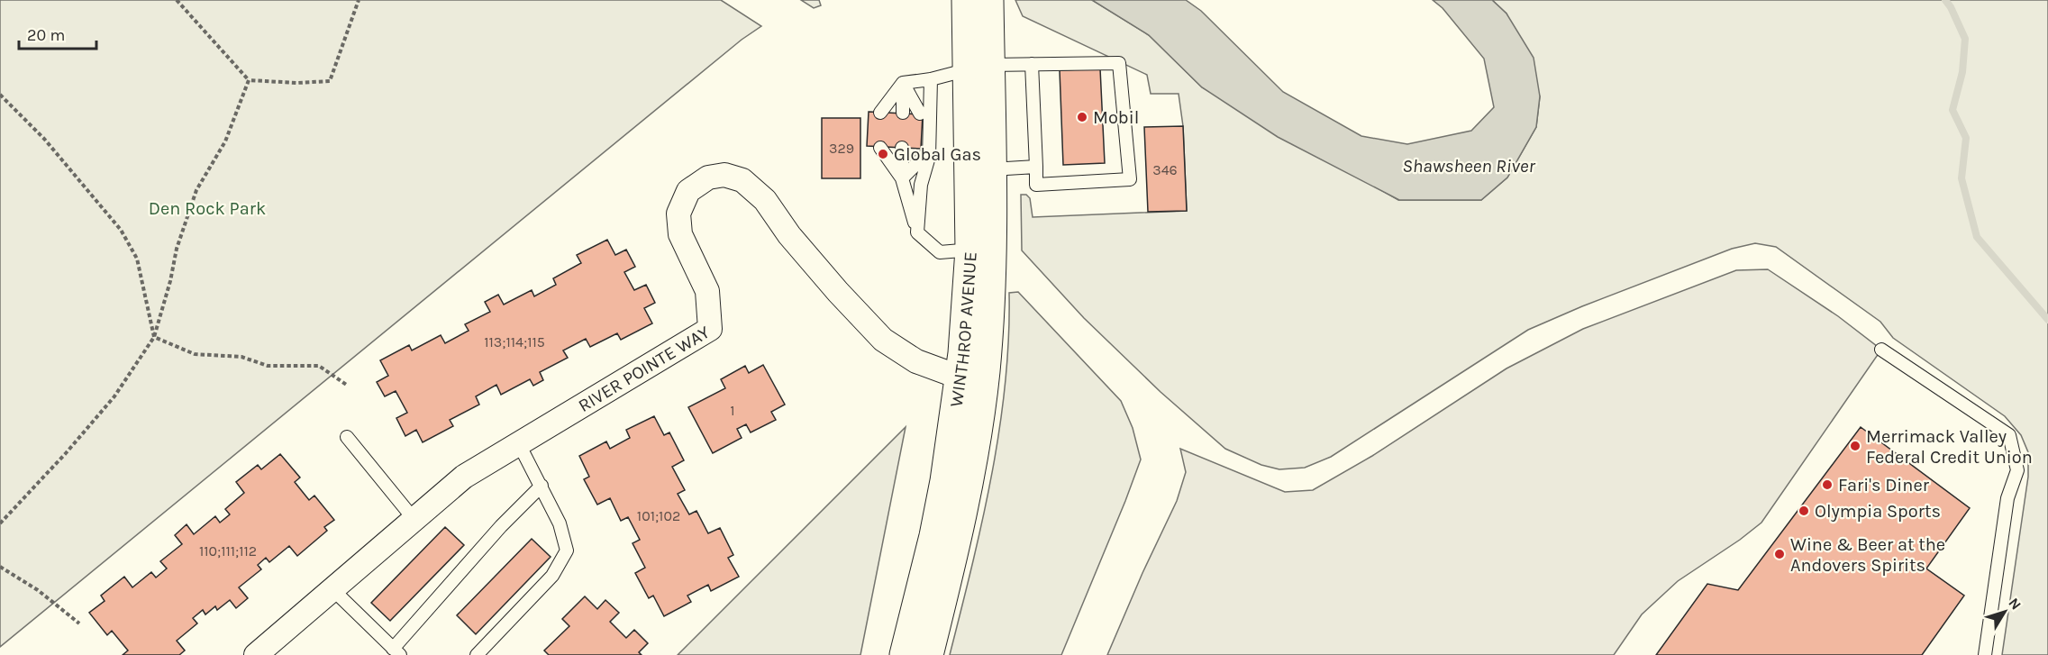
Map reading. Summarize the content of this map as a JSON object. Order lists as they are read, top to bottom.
{
  "streets": {
    "highway": ["WINTHROP AVENUE"],
    "street": ["RIVER POINTE WAY"]
  },
  "crossings": [
    ["WINTHROP AVENUE", "RIVER POINTE WAY"]
  ],
  "water": ["Shawsheen River"],
  "parks": ["Den Rock Park"],
  "places": [
    "Mobil",
    "Global Gas",
    "Merrimack Valley Federal Credit Union",
    "Fari's Diner",
    "Olympia Sports",
    "Wine & Beer at the Andovers Spirits"
  ],
  "house_numbers": [
    "329",
    "346",
    "113;114;115",
    "1",
    "101;102",
    "110;111;112"
  ],
  "scale_bar": "20 m",
  "north": "top right"
}
